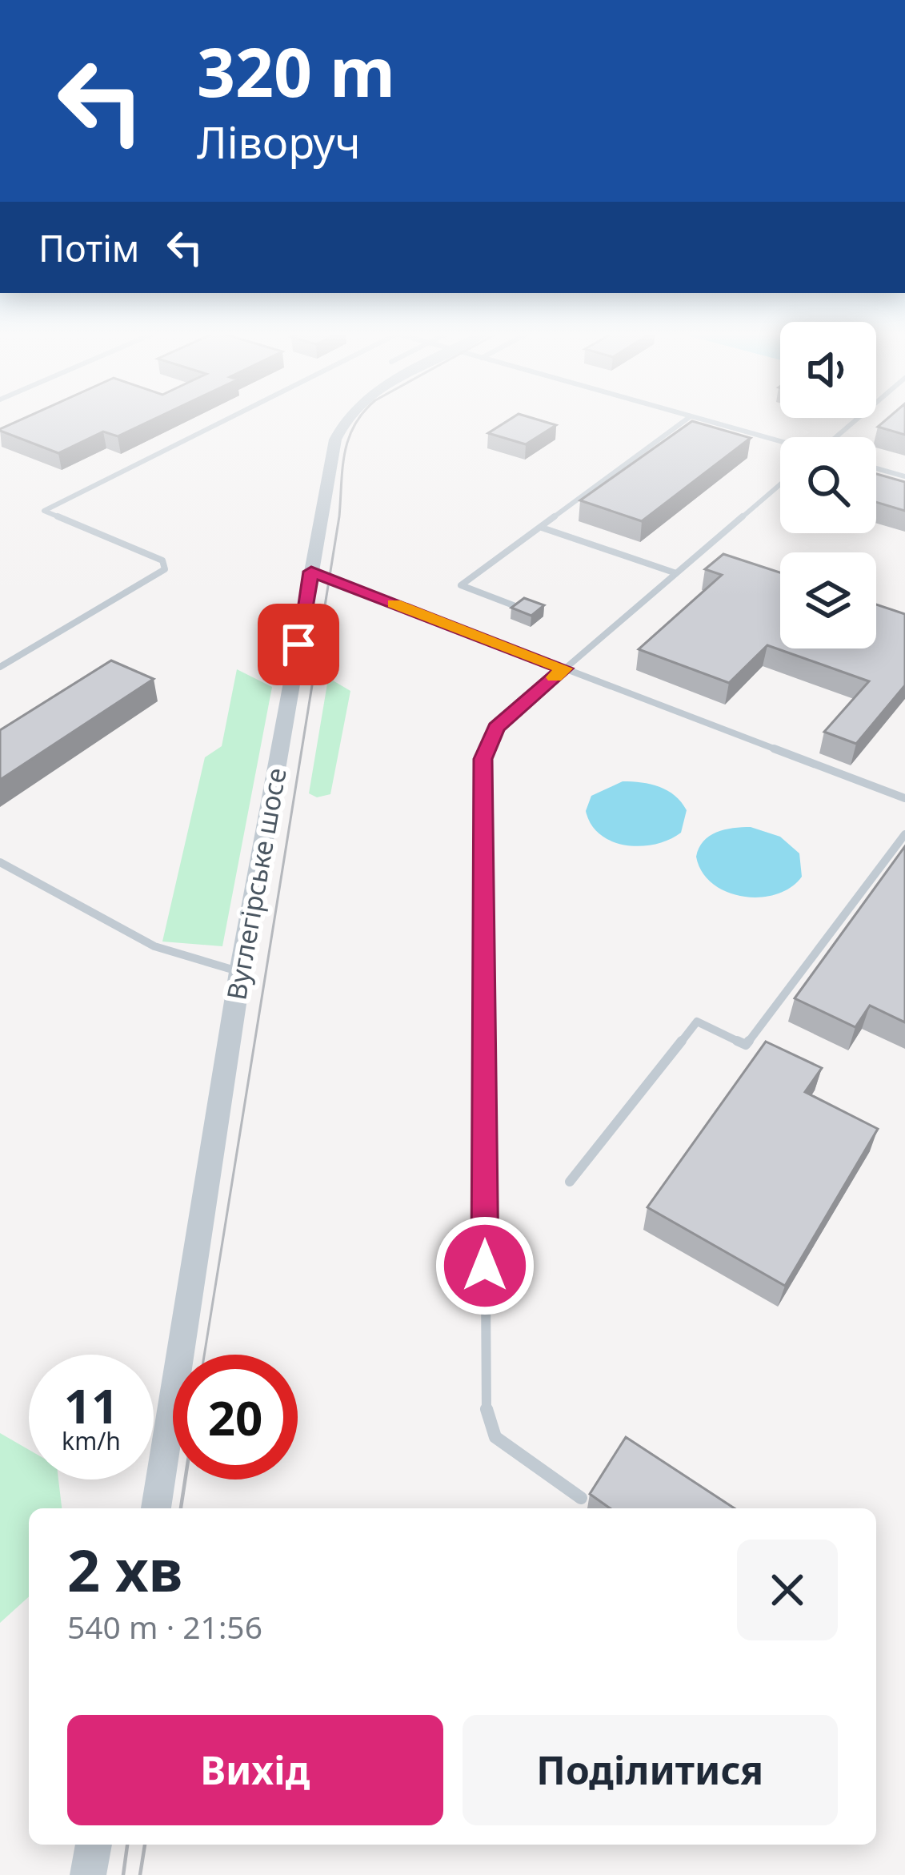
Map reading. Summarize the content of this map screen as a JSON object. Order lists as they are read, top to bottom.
{
  "streets": {
    "street": ["Вуглегірське шосе"]
  },
  "page": {
    "turn": ["320 m", "Ліворуч"],
    "then": "Потім",
    "speed": "11 km/h",
    "limit": "20",
    "heading": ["2 хв", "540 m · 21:56"],
    "buttons": ["Вихід", "Поділитися"]
  }
}
